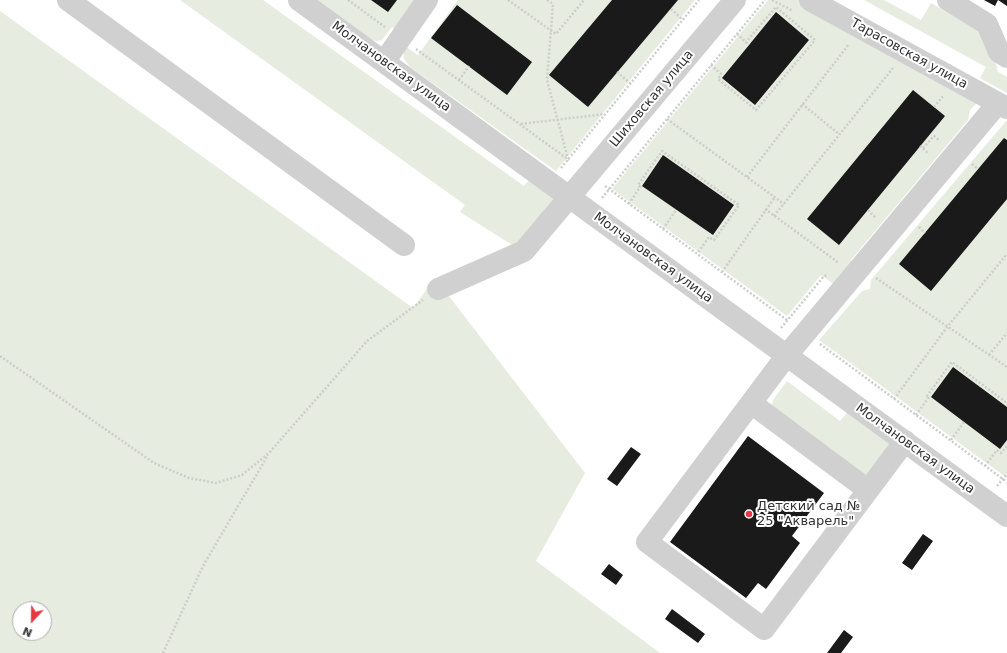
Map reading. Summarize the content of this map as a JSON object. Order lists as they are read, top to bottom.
{
  "streets": {
    "street": ["Тарасовская улица", "Молчановская улица", "Шиховская улица"]
  },
  "crossings": [
    ["Молчановская улица", "Шиховская улица"]
  ],
  "places": ["Детский сад № 25 \"Акварель\""],
  "north": "bottom"
}
